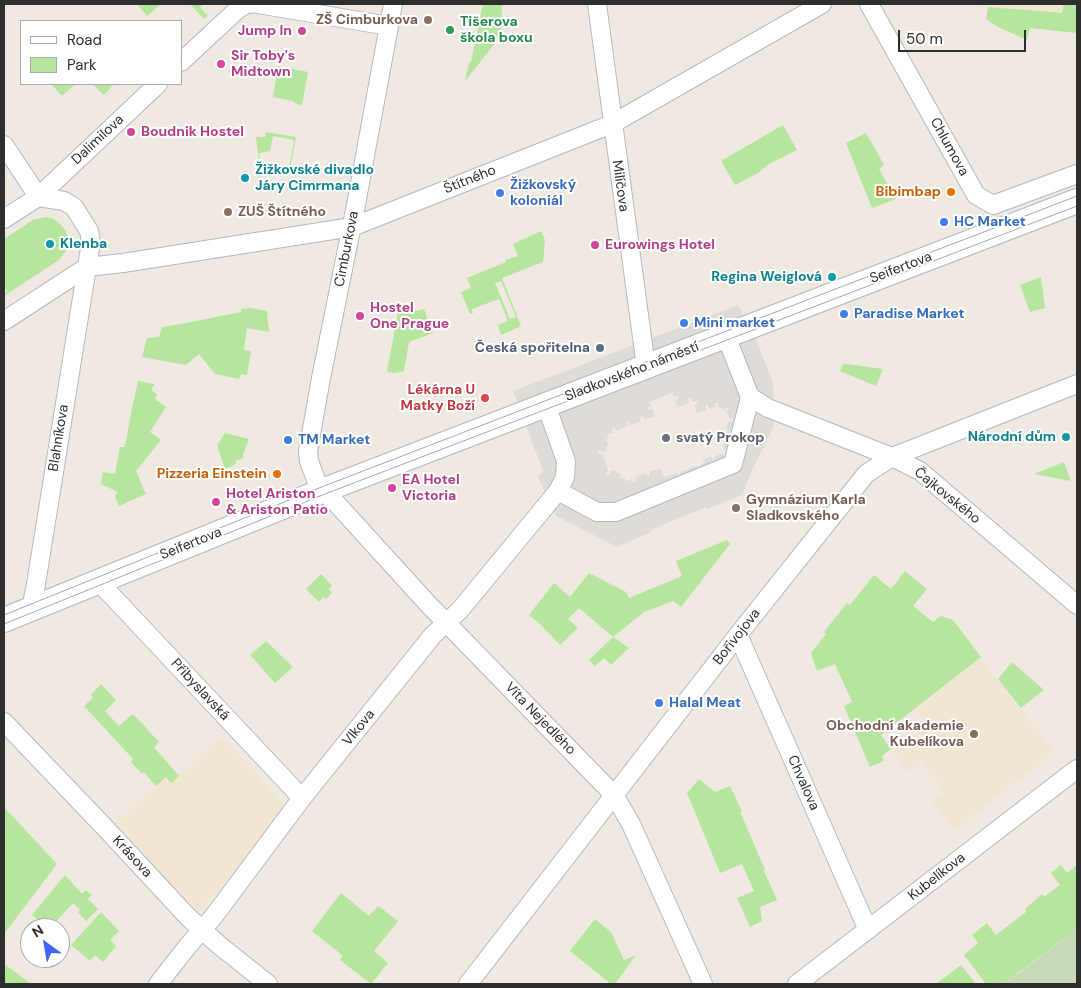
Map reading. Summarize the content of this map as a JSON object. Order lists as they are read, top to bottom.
{
  "streets": {
    "street": [
      "Dalimilova",
      "Chlumova",
      "Štítného",
      "Milíčova",
      "Cimburkova",
      "Seifertova",
      "Sladkovského náměstí",
      "Blahníkova",
      "Čajkovského",
      "Bořivojova",
      "Přibyslavská",
      "Víta Nejedlého",
      "Vlkova",
      "Chvalova",
      "Krásova",
      "Kubelíkova"
    ]
  },
  "crossings": [
    ["Dalimilova", "Blahníkova"],
    ["Štítného", "Milíčova"],
    ["Štítného", "Cimburkova"],
    ["Štítného", "Blahníkova"],
    ["Milíčova", "Sladkovského náměstí"],
    ["Cimburkova", "Seifertova"],
    ["Cimburkova", "Víta Nejedlého"],
    ["Seifertova", "Sladkovského náměstí"],
    ["Seifertova", "Blahníkova"],
    ["Seifertova", "Přibyslavská"],
    ["Seifertova", "Víta Nejedlého"],
    ["Čajkovského", "Bořivojova"],
    ["Bořivojova", "Víta Nejedlého"],
    ["Bořivojova", "Chvalova"],
    ["Přibyslavská", "Vlkova"],
    ["Víta Nejedlého", "Vlkova"],
    ["Vlkova", "Krásova"],
    ["Chvalova", "Kubelíkova"]
  ],
  "places": [
    "ZŠ Cimburkova",
    "Tišerova škola boxu",
    "Jump In",
    "Sir Toby's Midtown",
    "Boudnik Hostel",
    "Žižkovské divadlo Járy Cimrmana",
    "Bibimbap",
    "Žižkovský koloniál",
    "ZUŠ Štítného",
    "HC Market",
    "Klenba",
    "Eurowings Hotel",
    "Regina Weiglová",
    "Paradise Market",
    "Hostel One Prague",
    "Mini market",
    "Česká spořitelna",
    "Lékárna U Matky Boží",
    "Národní dům",
    "svatý Prokop",
    "TM Market",
    "Pizzeria Einstein",
    "EA Hotel Victoria",
    "Hotel Ariston & Ariston Patio",
    "Gymnázium Karla Sladkovského",
    "Halal Meat",
    "Obchodní akademie Kubelíkova"
  ],
  "legend": ["Road", "Park"],
  "scale_bar": "50 m",
  "north": "top left"
}
